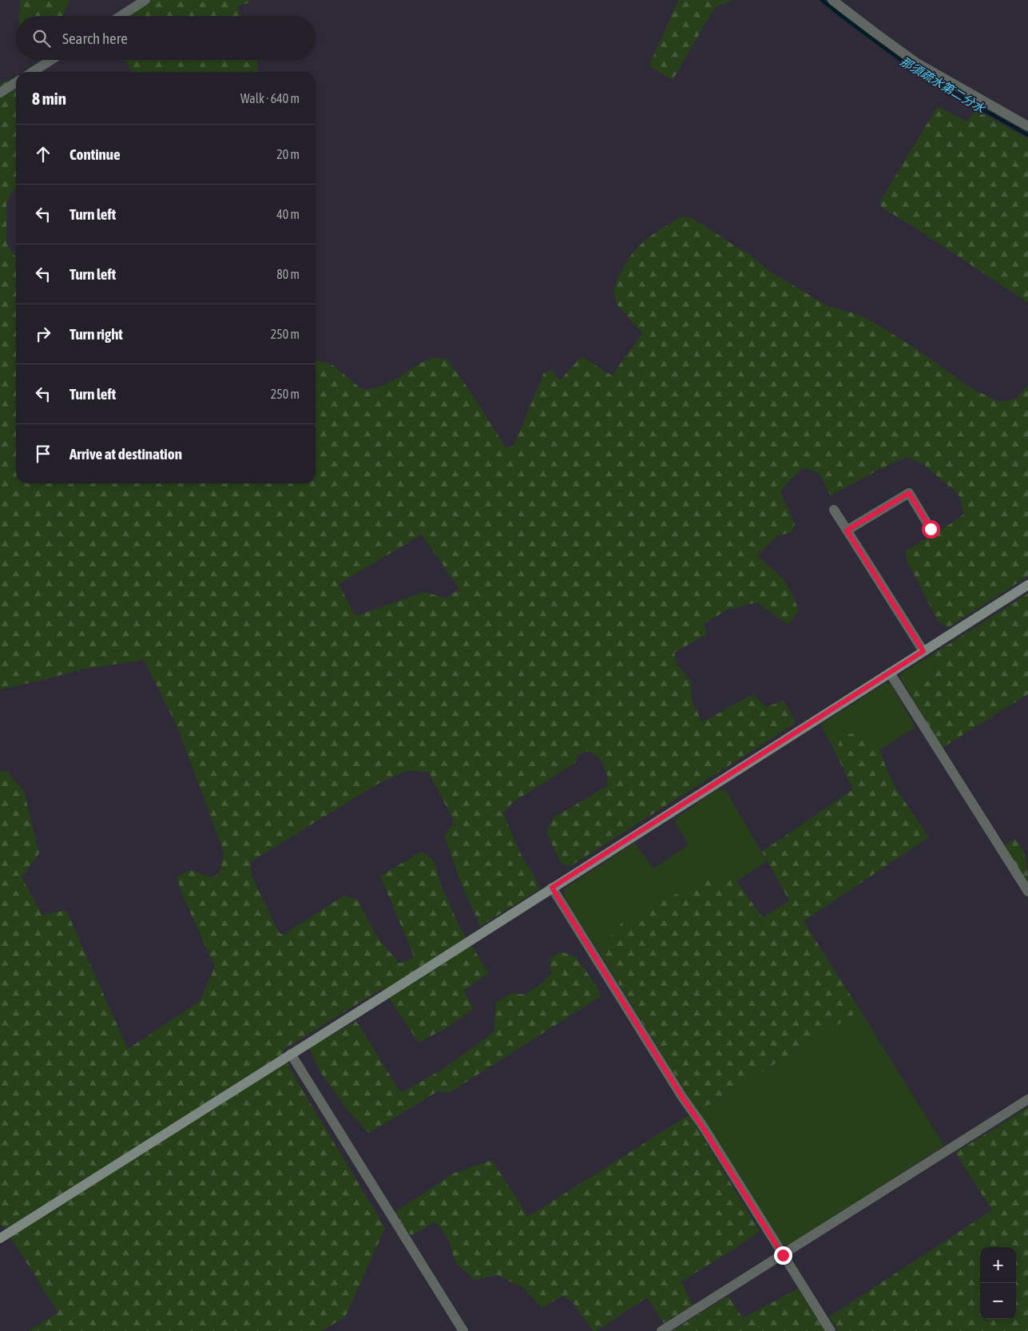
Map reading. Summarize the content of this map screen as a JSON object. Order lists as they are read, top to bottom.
{
  "water": ["那須疏水第二分水"],
  "page": {
    "search": "Search here",
    "heading": ["8 min", "Walk · 640 m"],
    "list": [
      ["Continue", "20 m"],
      ["Turn left", "40 m"],
      ["Turn left", "80 m"],
      ["Turn right", "250 m"],
      ["Turn left", "250 m"],
      "Arrive at destination"
    ],
    "map_buttons": ["+", "−"]
  }
}
